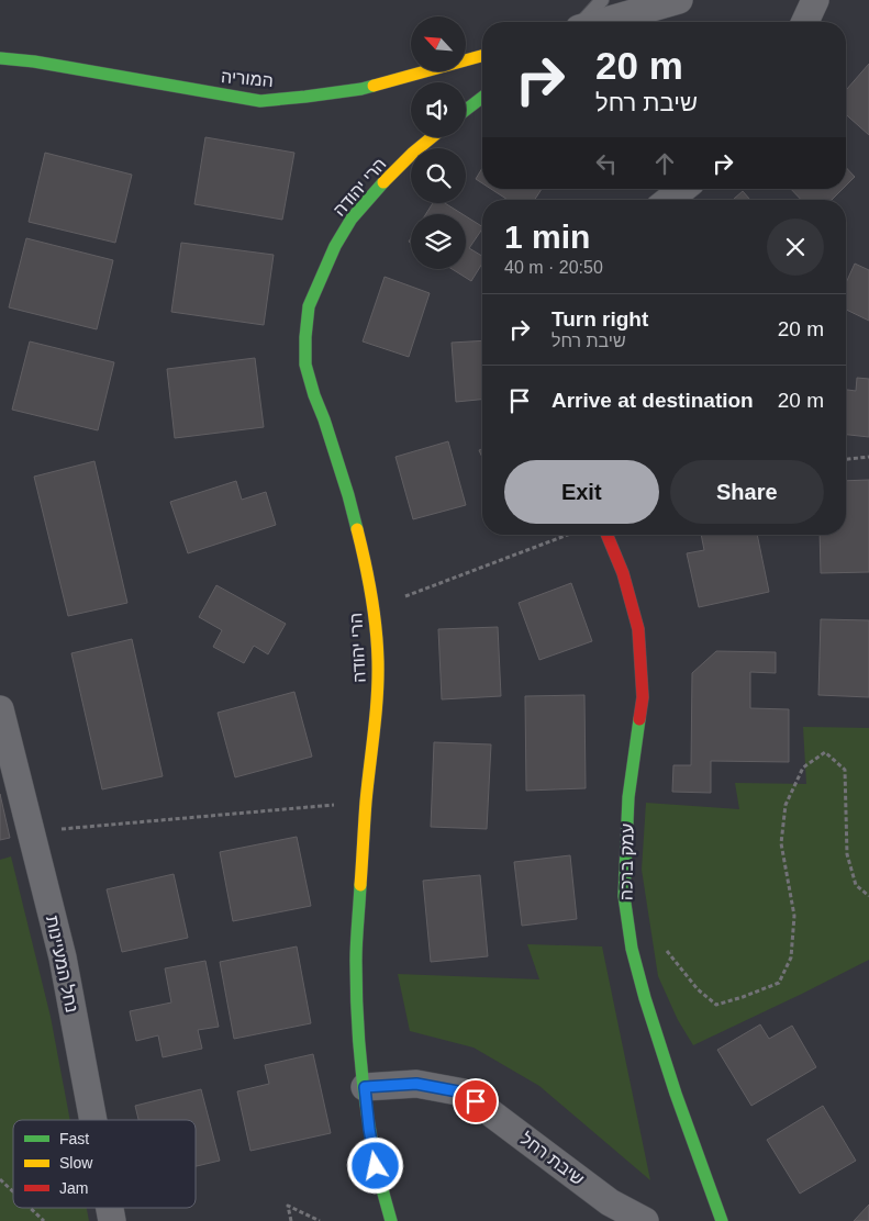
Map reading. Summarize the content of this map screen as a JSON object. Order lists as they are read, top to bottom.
{
  "streets": {
    "street": [
      "המוריה",
      "הרי יהודה",
      "עמק ברכה",
      "נחל המעיינות",
      "שיבת רחל"
    ]
  },
  "crossings": [
    ["הרי יהודה", "שיבת רחל"]
  ],
  "legend": ["Fast", "Slow", "Jam"],
  "north": "top left",
  "page": {
    "turn": ["20 m", "שיבת רחל"],
    "heading": ["1 min", "40 m · 20:50"],
    "list": [
      {
        "name": "Turn right",
        "note": "שיבת רחל",
        "value": "20 m"
      },
      {
        "name": "Arrive at destination",
        "value": "20 m"
      }
    ],
    "buttons": ["Exit", "Share"]
  }
}
